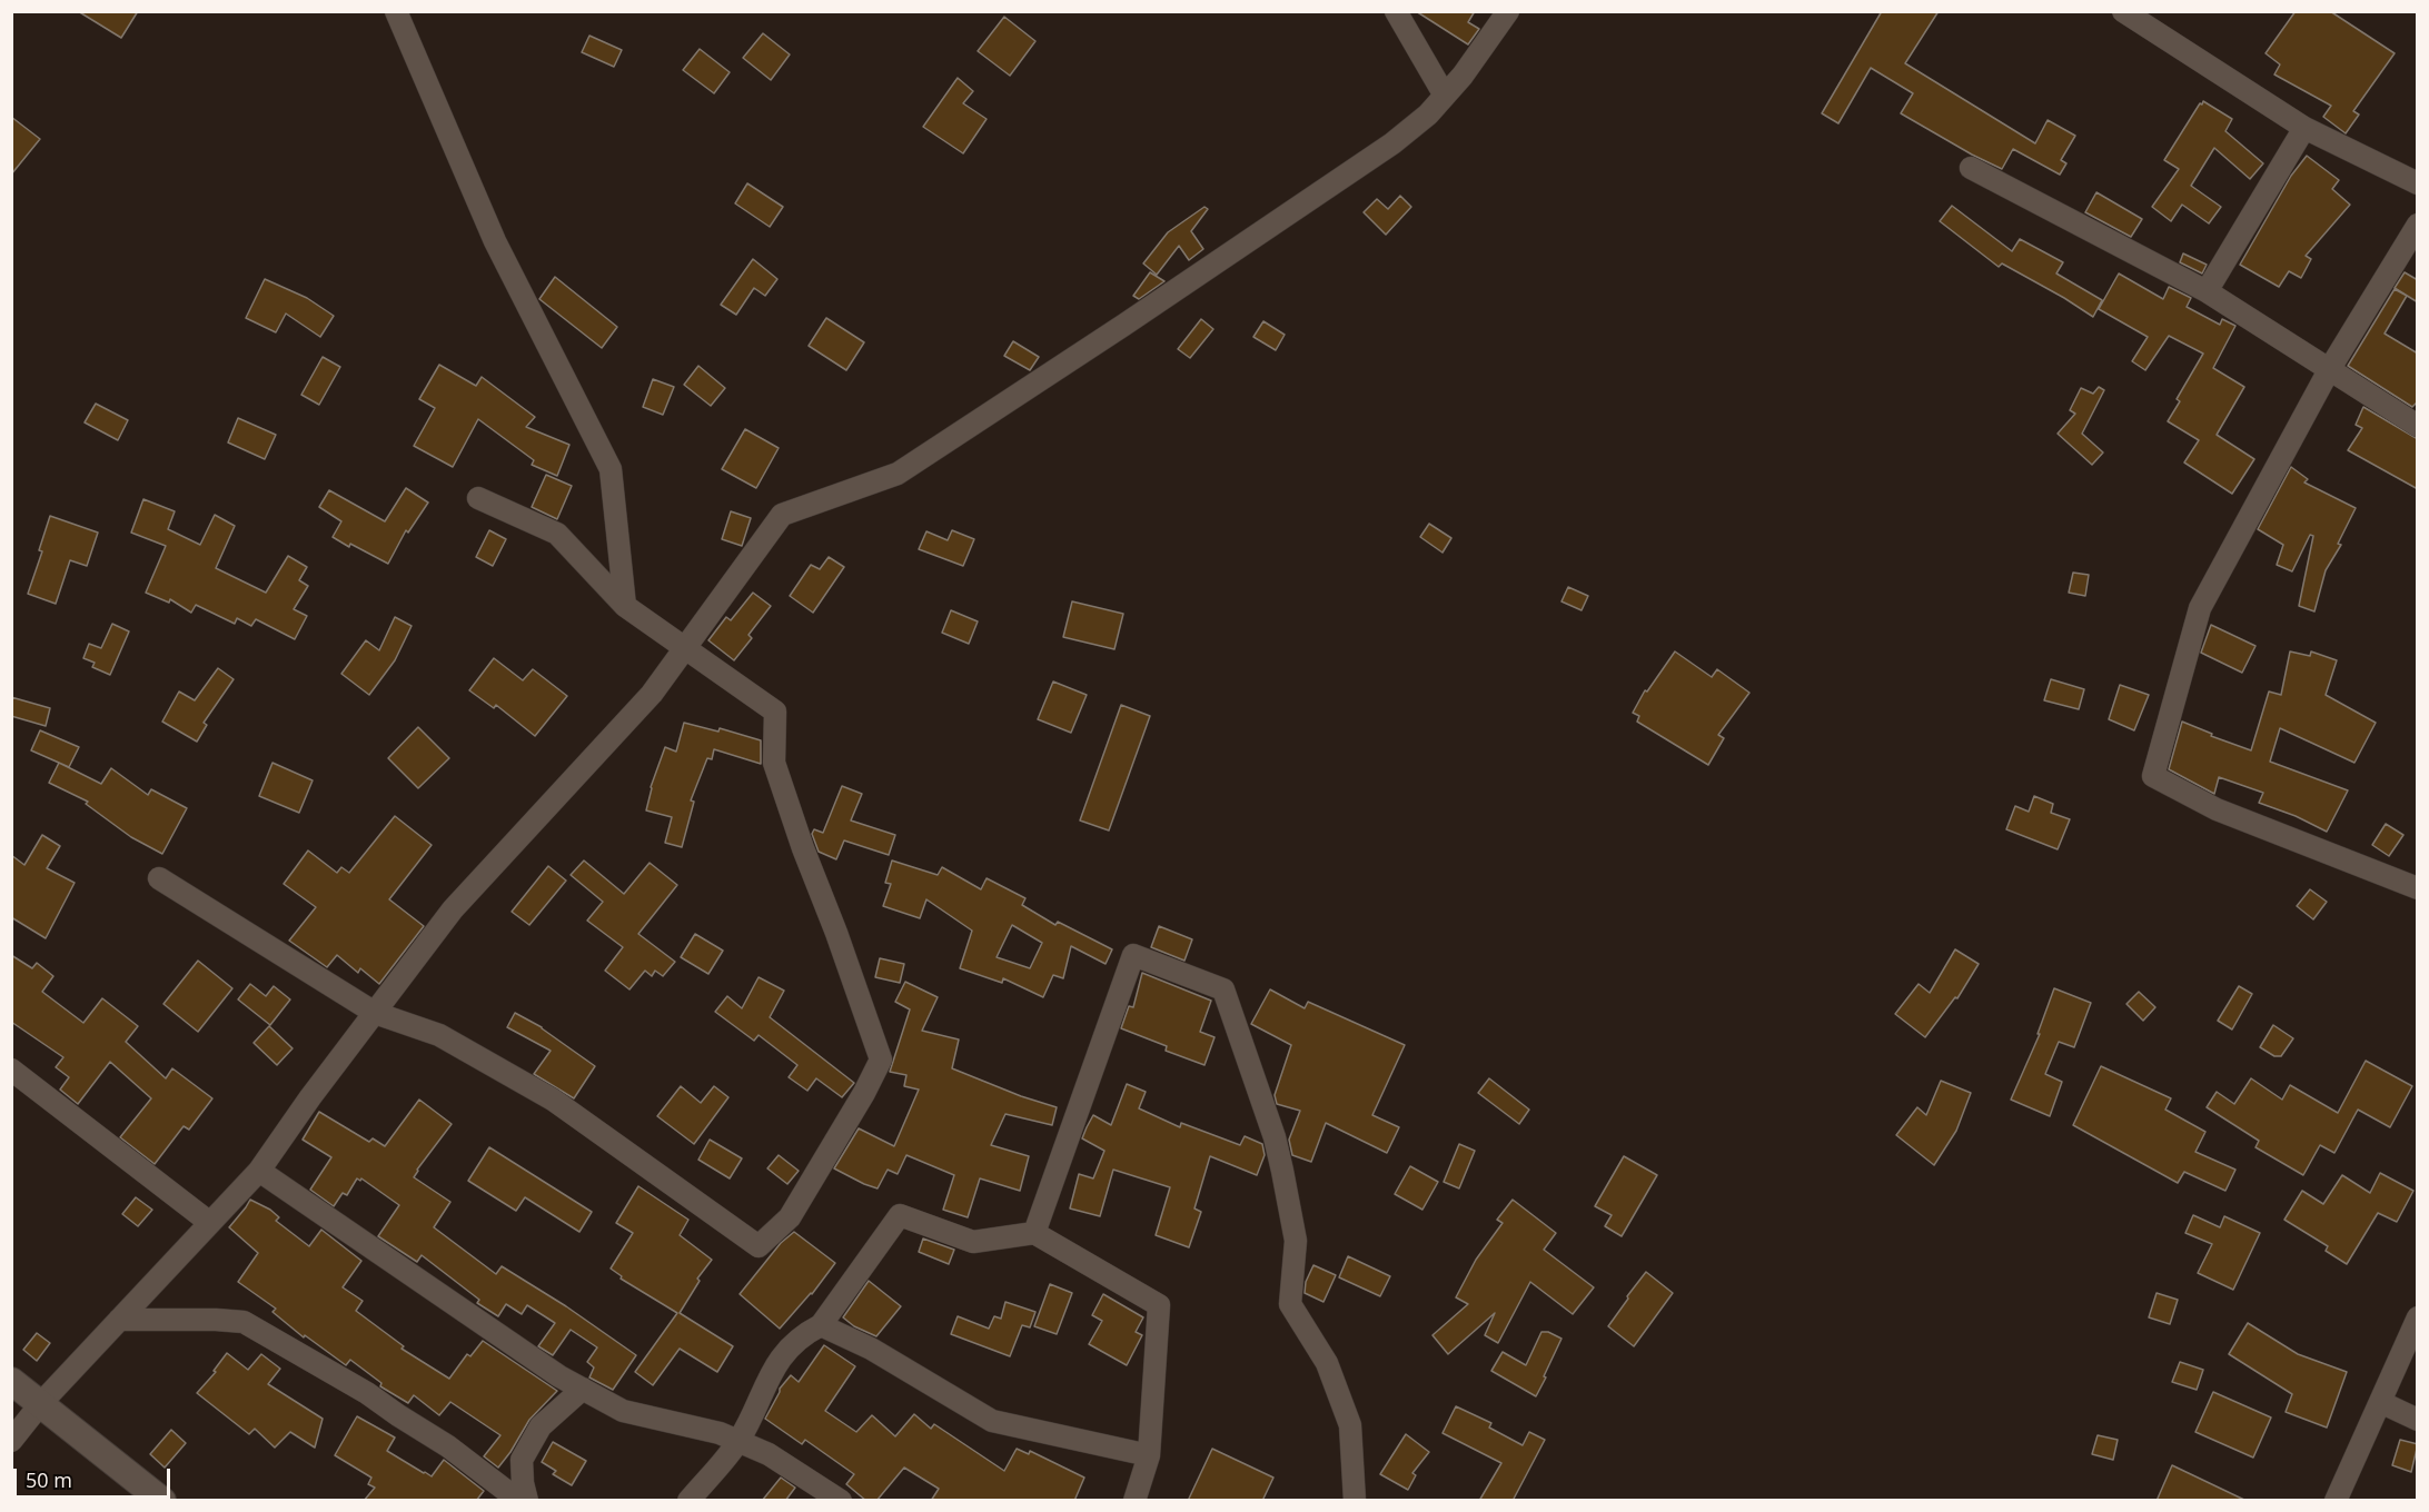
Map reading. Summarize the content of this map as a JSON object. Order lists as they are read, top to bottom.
{
  "scale_bar": "50 m"
}
